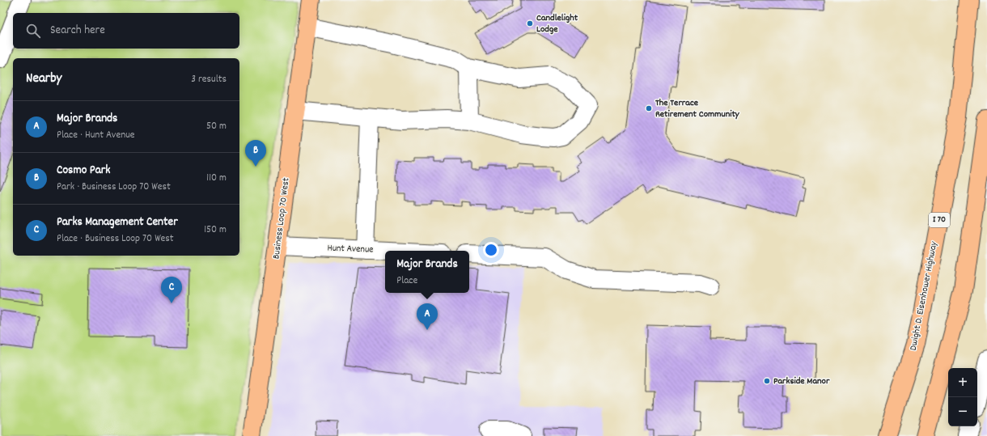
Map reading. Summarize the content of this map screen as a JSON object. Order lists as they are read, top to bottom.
{
  "streets": {
    "main road": ["Business Loop 70 West", "I 70", "Dwight D. Eisenhower Highway"],
    "street": ["Hunt Avenue"]
  },
  "crossings": [
    ["Business Loop 70 West", "Hunt Avenue"]
  ],
  "places": ["Candlelight Lodge", "The Terrace Retirement Community", "Parkside Manor"],
  "page": {
    "search": "Search here",
    "heading": ["Nearby", "3 results"],
    "list": [
      {
        "mark": "A",
        "name": "Major Brands",
        "note": "Place · Hunt Avenue",
        "value": "50 m"
      },
      {
        "mark": "B",
        "name": "Cosmo Park",
        "note": "Park · Business Loop 70 West",
        "value": "110 m"
      },
      {
        "mark": "C",
        "name": "Parks Management Center",
        "note": "Place · Business Loop 70 West",
        "value": "150 m"
      }
    ],
    "pins": ["B", "C", "A"],
    "popup": ["Major Brands", "Place"],
    "map_buttons": ["+", "−"]
  }
}
